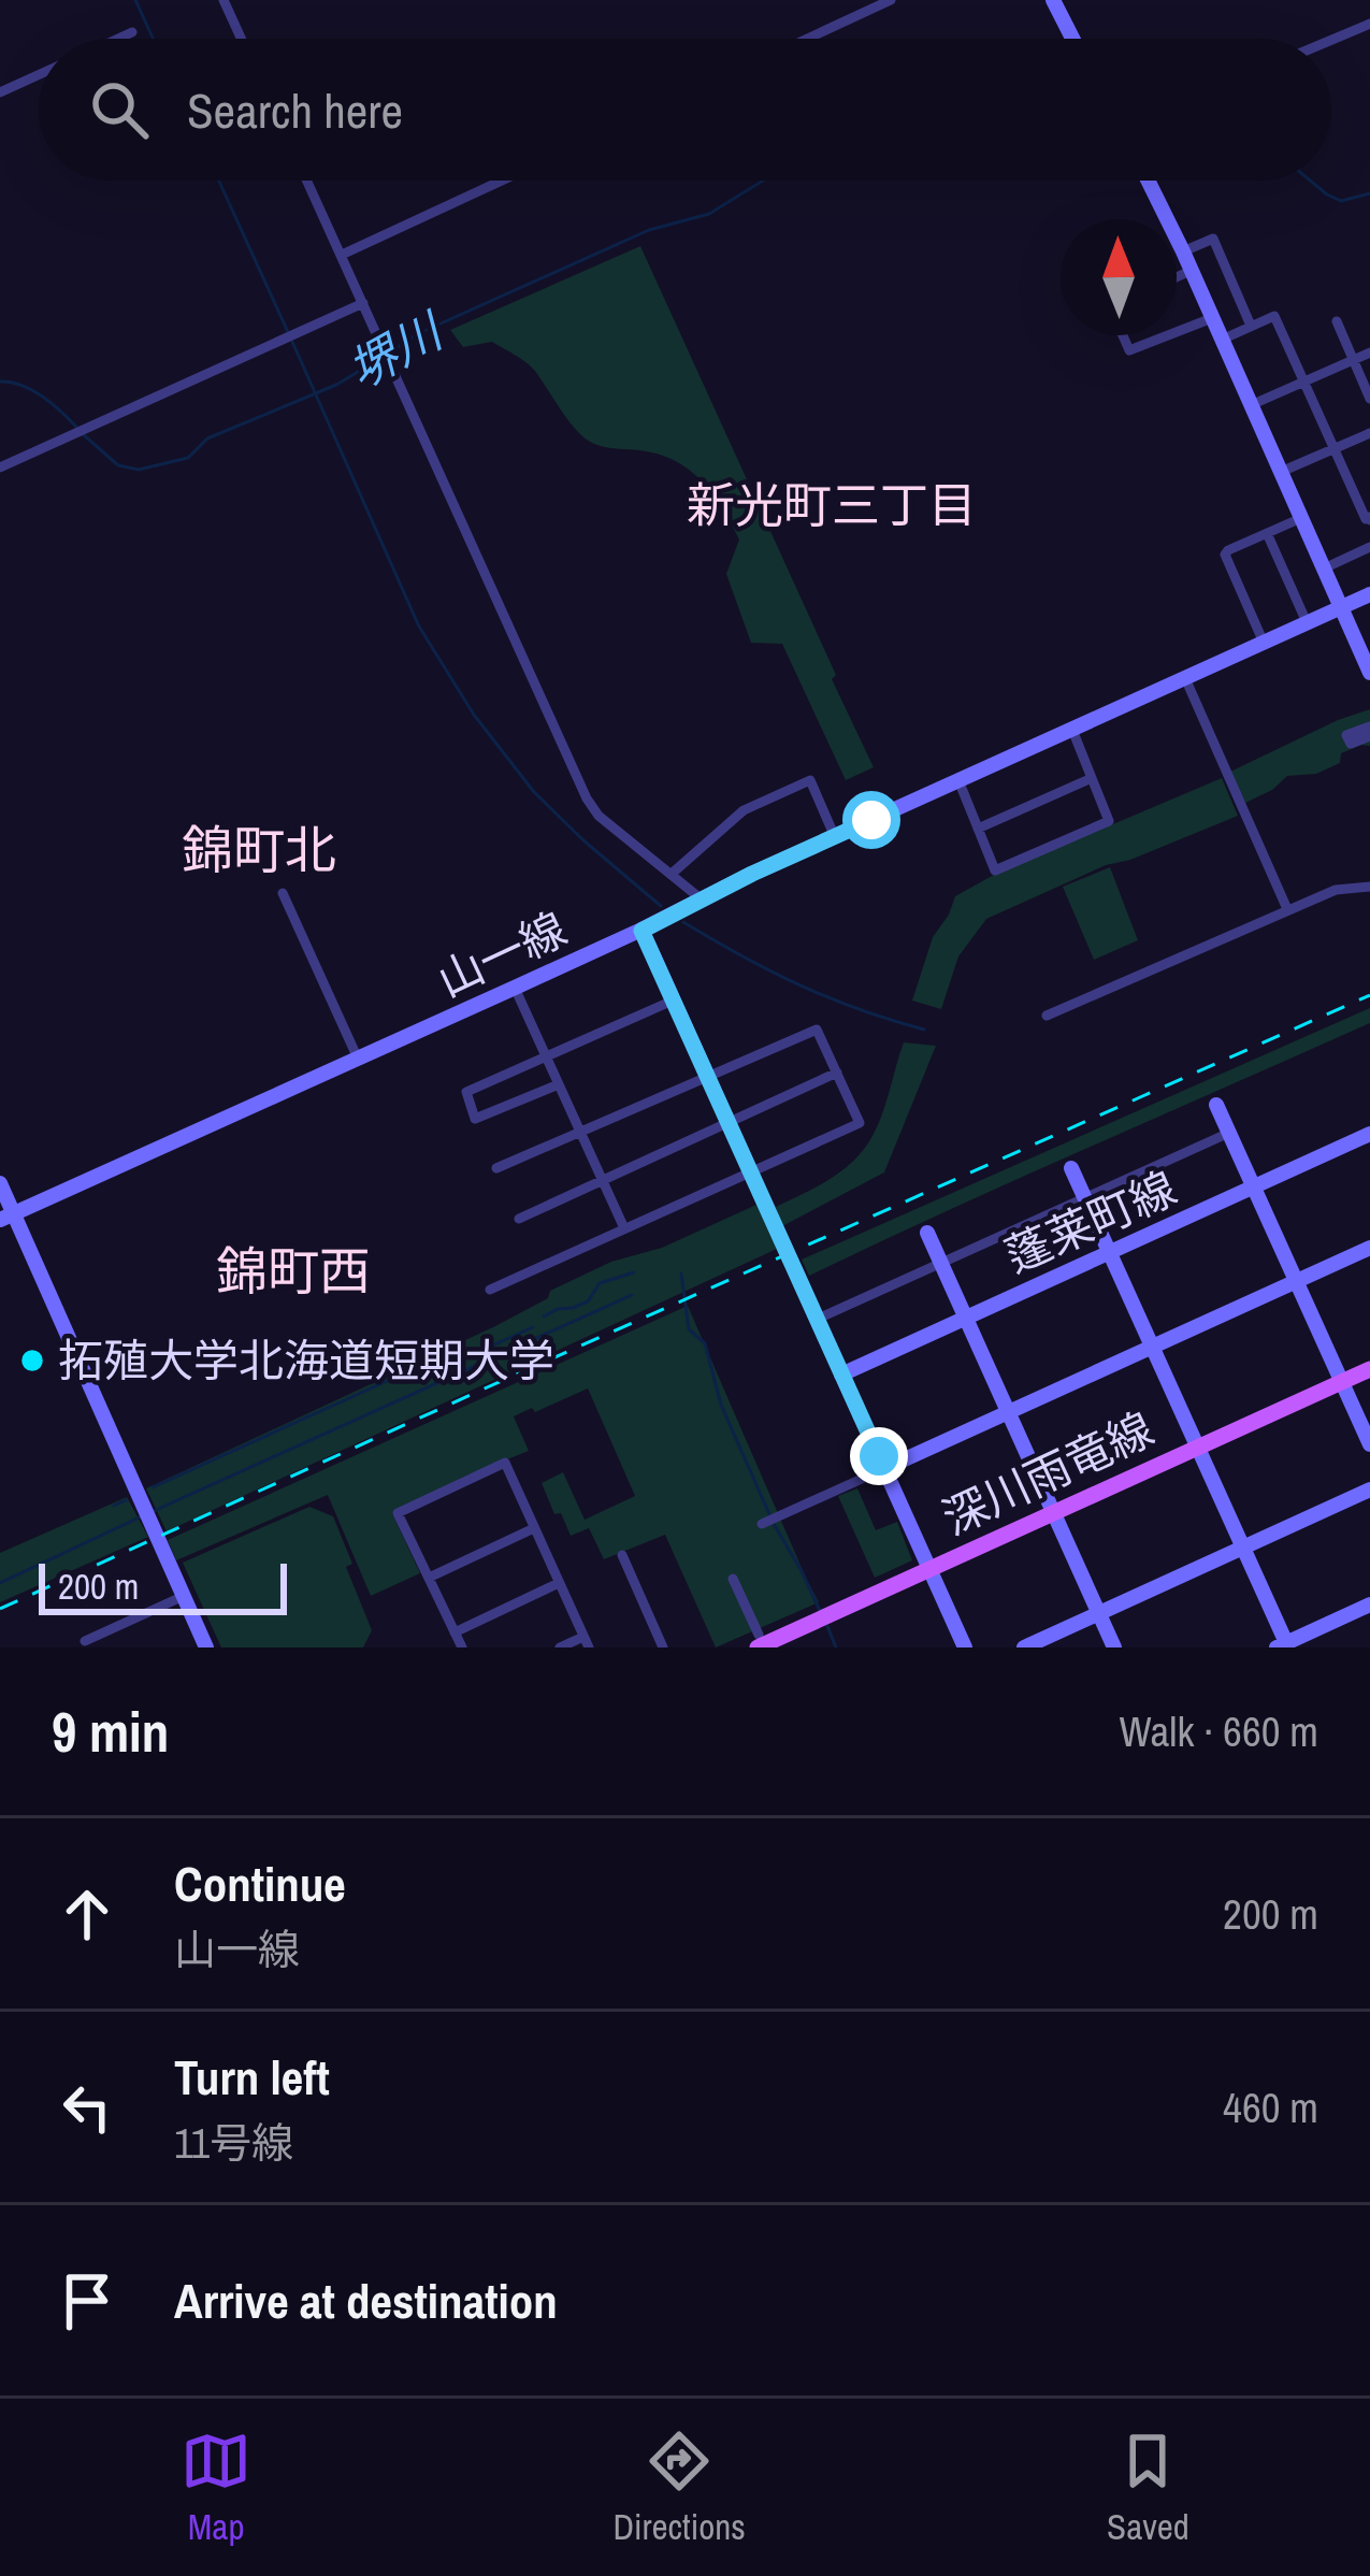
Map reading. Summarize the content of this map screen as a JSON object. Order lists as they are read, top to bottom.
{
  "streets": {
    "main road": ["深川雨竜線"],
    "street": ["山一線", "蓬莱町線"]
  },
  "districts": ["新光町三丁目", "錦町北", "錦町西"],
  "water": ["堺川"],
  "places": ["拓殖大学北海道短期大学"],
  "scale_bar": "200 m",
  "north": "top",
  "page": {
    "search": "Search here",
    "scale": "200 m",
    "heading": ["9 min", "Walk · 660 m"],
    "list": [
      ["Continue", "山一線", "200 m"],
      ["Turn left", "11号線", "460 m"],
      "Arrive at destination"
    ],
    "nav": ["Map", "Directions", "Saved"]
  }
}
